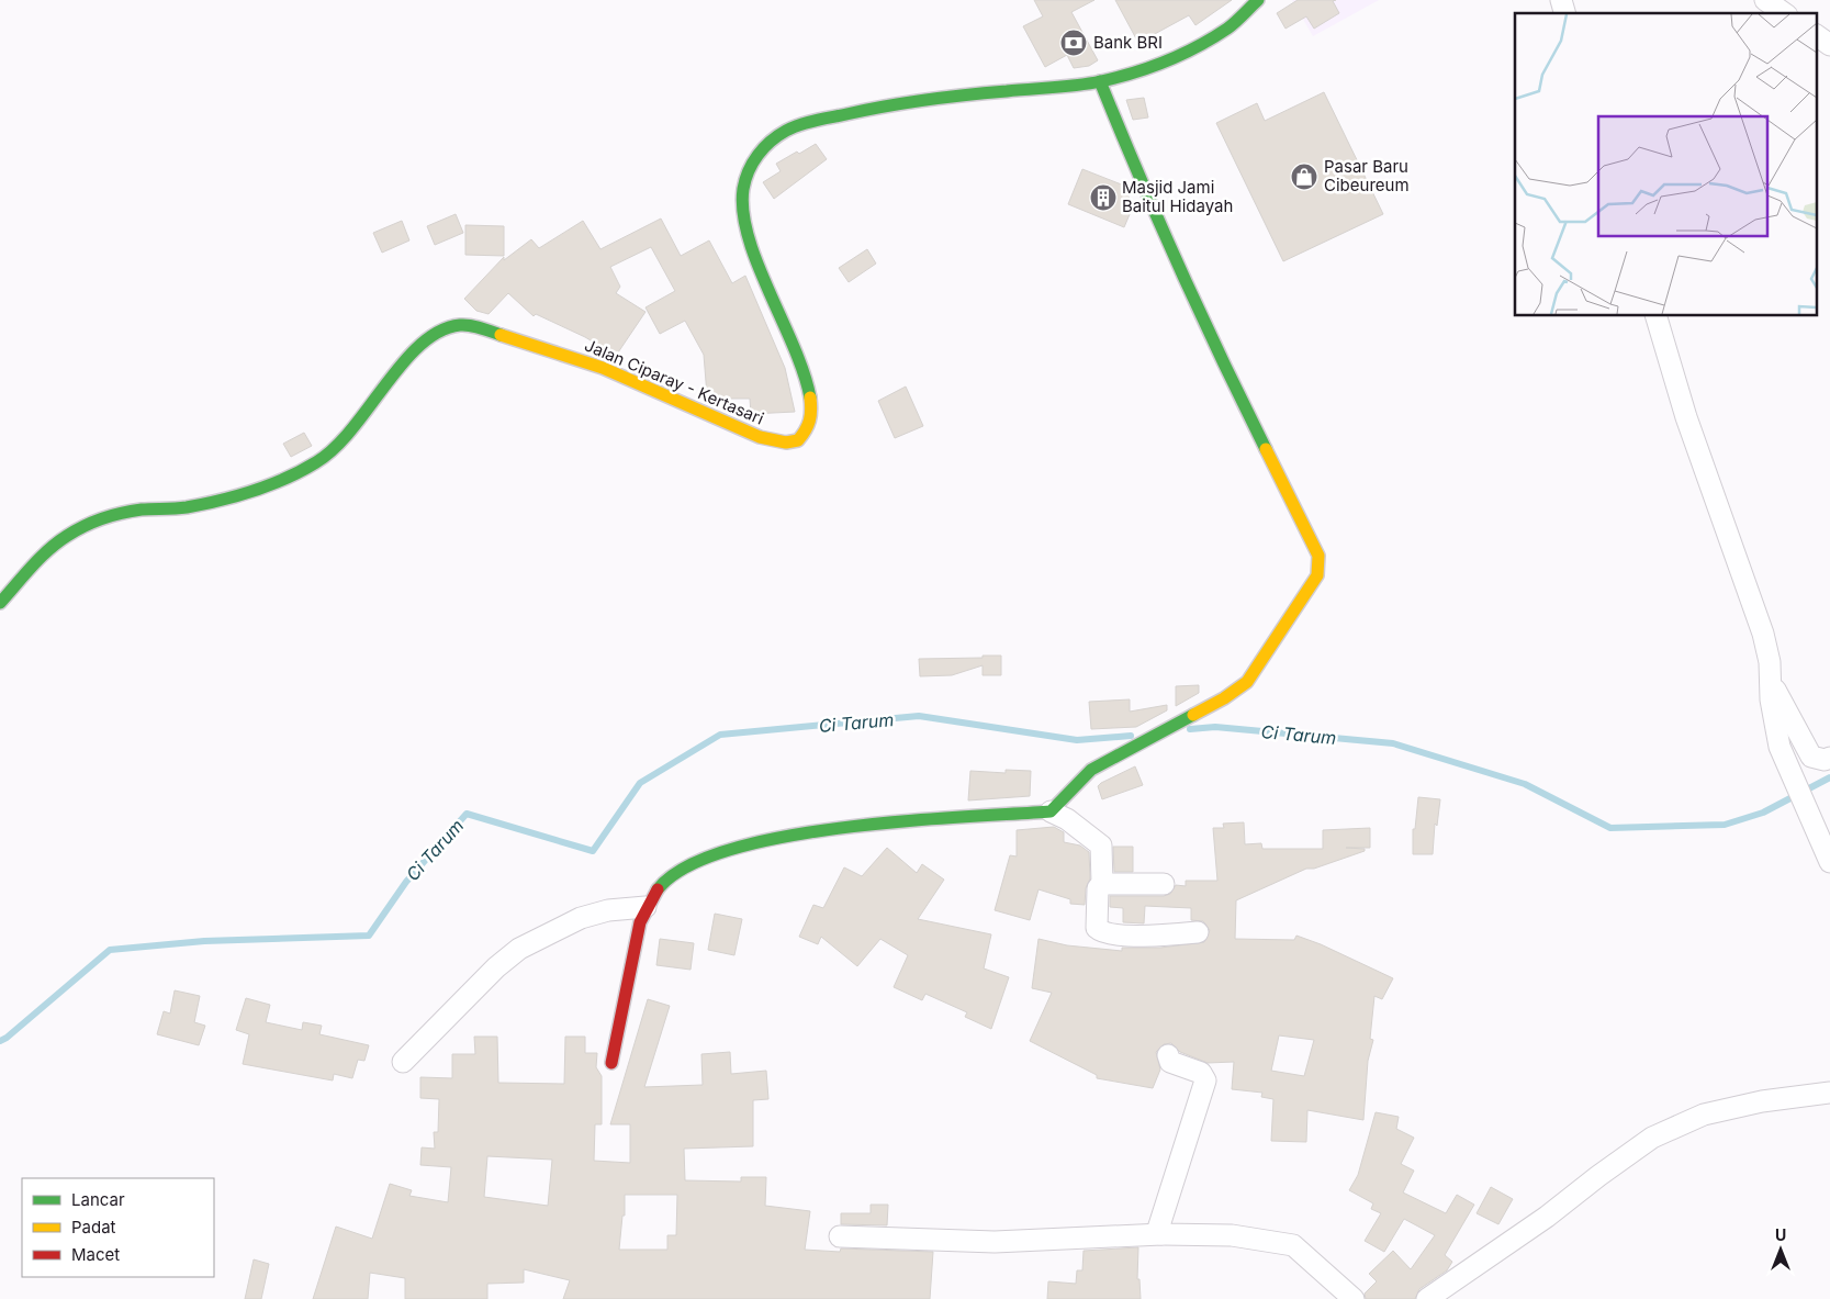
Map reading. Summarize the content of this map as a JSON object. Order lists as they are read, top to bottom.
{
  "streets": {
    "main road": ["Jalan Ciparay - Kertasari"]
  },
  "water": ["Ci Tarum"],
  "places": {
    "bank": ["Bank BRI"],
    "shop": ["Pasar Baru Cibeureum"],
    "building": ["Masjid Jami Baitul Hidayah"]
  },
  "legend": ["Lancar", "Padat", "Macet"],
  "north": "top"
}
